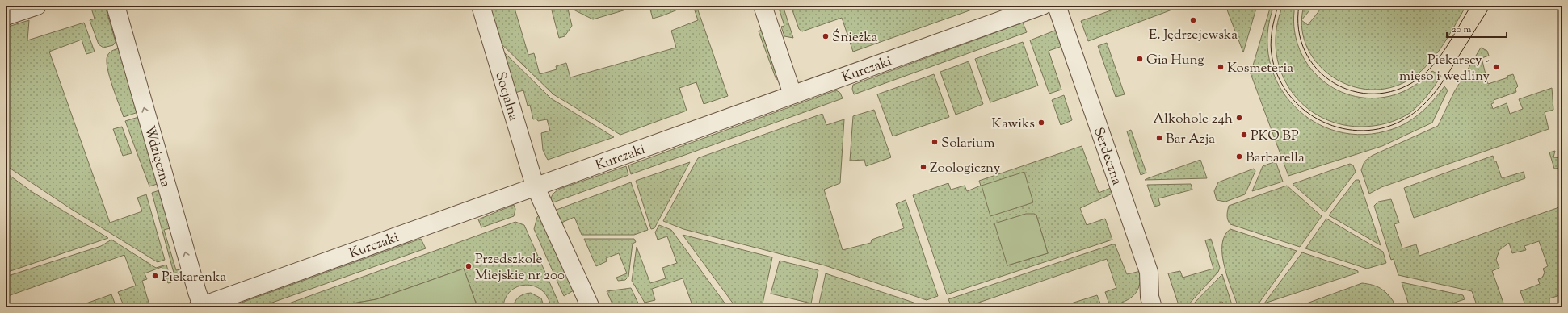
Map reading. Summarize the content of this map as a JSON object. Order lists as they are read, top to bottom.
{
  "streets": {
    "street": [
      "Kurczaki",
      "Socjalna",
      "Wdzięczna",
      "Serdeczna"
    ]
  },
  "crossings": [
    ["Kurczaki", "Socjalna"],
    ["Kurczaki", "Wdzięczna"]
  ],
  "one_way": ["Wdzięczna"],
  "places": [
    "E. Jędrzejewska",
    "Śnieżka",
    "Gia Hung",
    "Kosmeteria",
    "Piekarscy - mięso i wędliny",
    "Alkohole 24h",
    "Kawiks",
    "PKO BP",
    "Bar Azja",
    "Solarium",
    "Barbarella",
    "Zoologiczny",
    "Przedszkole Miejskie nr 200",
    "Piekarenka"
  ],
  "scale_bar": "20 m"
}
